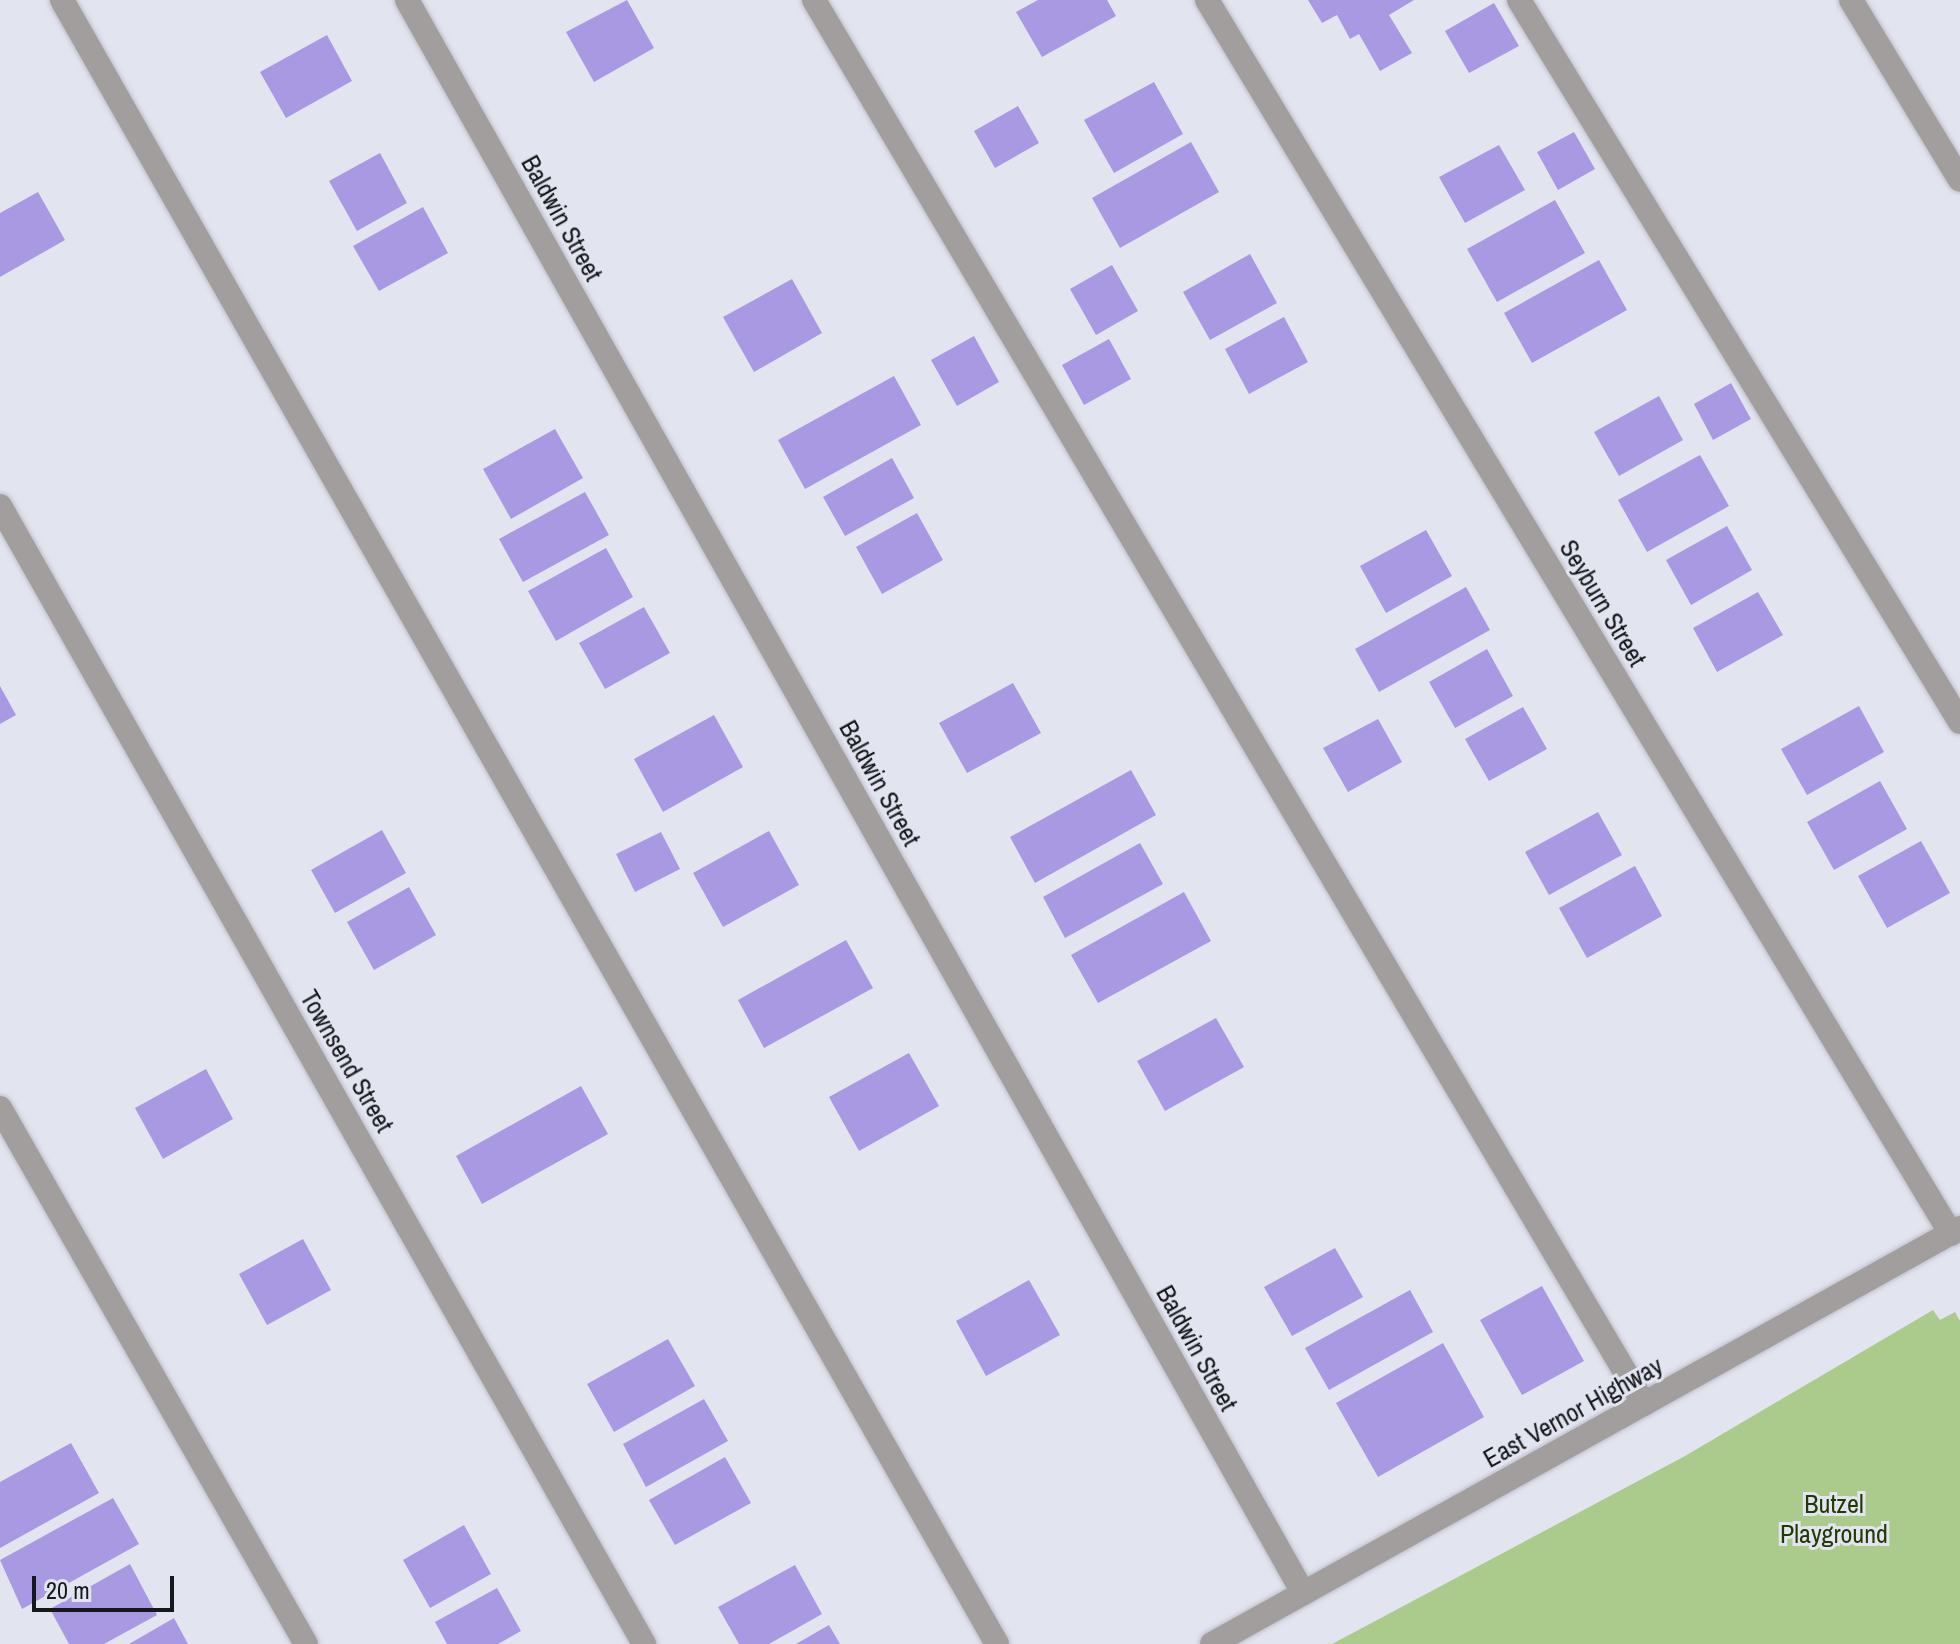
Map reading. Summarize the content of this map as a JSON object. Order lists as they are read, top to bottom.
{
  "streets": {
    "street": [
      "Baldwin Street",
      "Seyburn Street",
      "Townsend Street",
      "East Vernor Highway"
    ]
  },
  "crossings": [
    ["Baldwin Street", "East Vernor Highway"],
    ["Seyburn Street", "East Vernor Highway"]
  ],
  "parks": ["Butzel Playground"],
  "scale_bar": "20 m"
}
